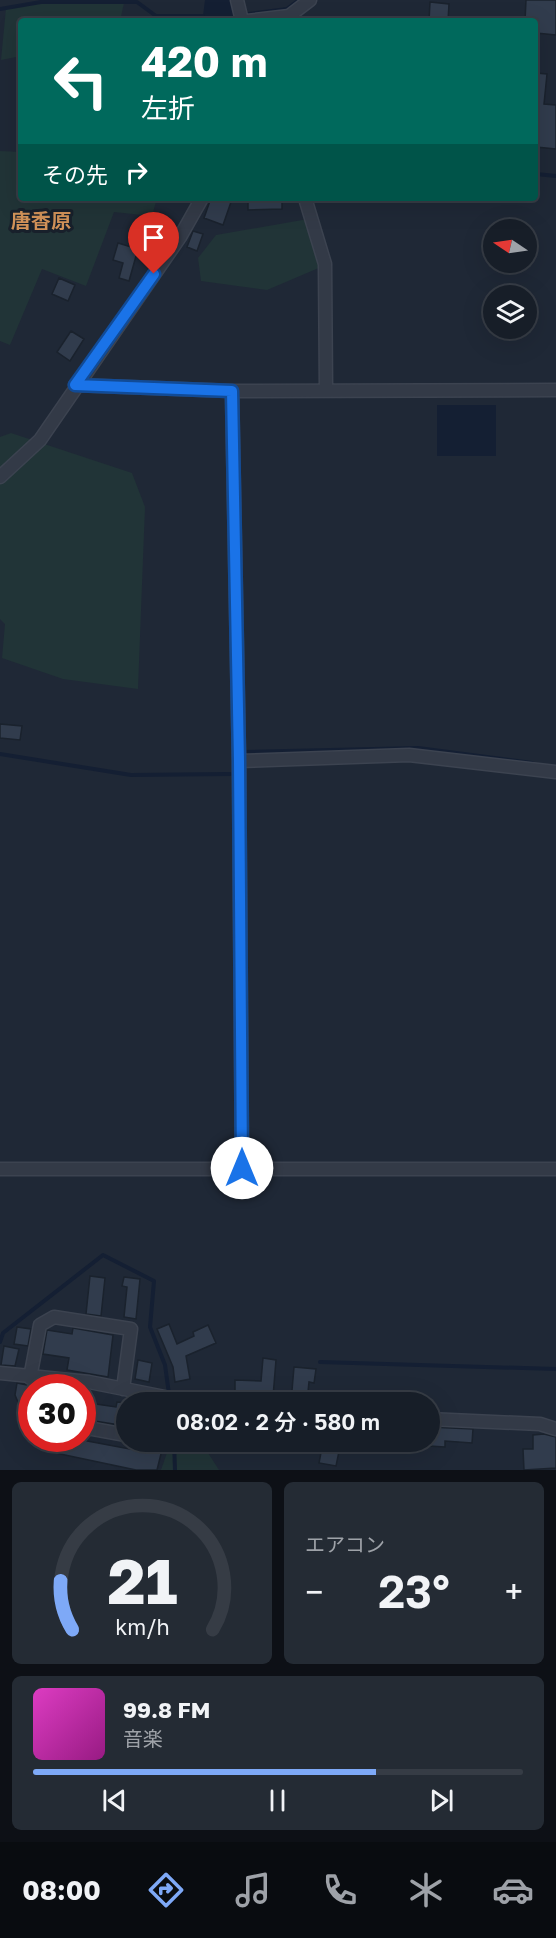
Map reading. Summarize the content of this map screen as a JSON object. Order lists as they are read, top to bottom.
{
  "districts": ["唐香原"],
  "north": "left",
  "page": {
    "turn": ["420 m", "左折"],
    "then": "その先",
    "limit": "30",
    "trip": "08:02 · 2 分 · 580 m",
    "tile": "エアコン",
    "heat": ["−", "23°", "+"],
    "song": ["99.8 FM", "音楽"],
    "tabs": "08:00",
    "gauge": ["21", "km/h"]
  }
}
